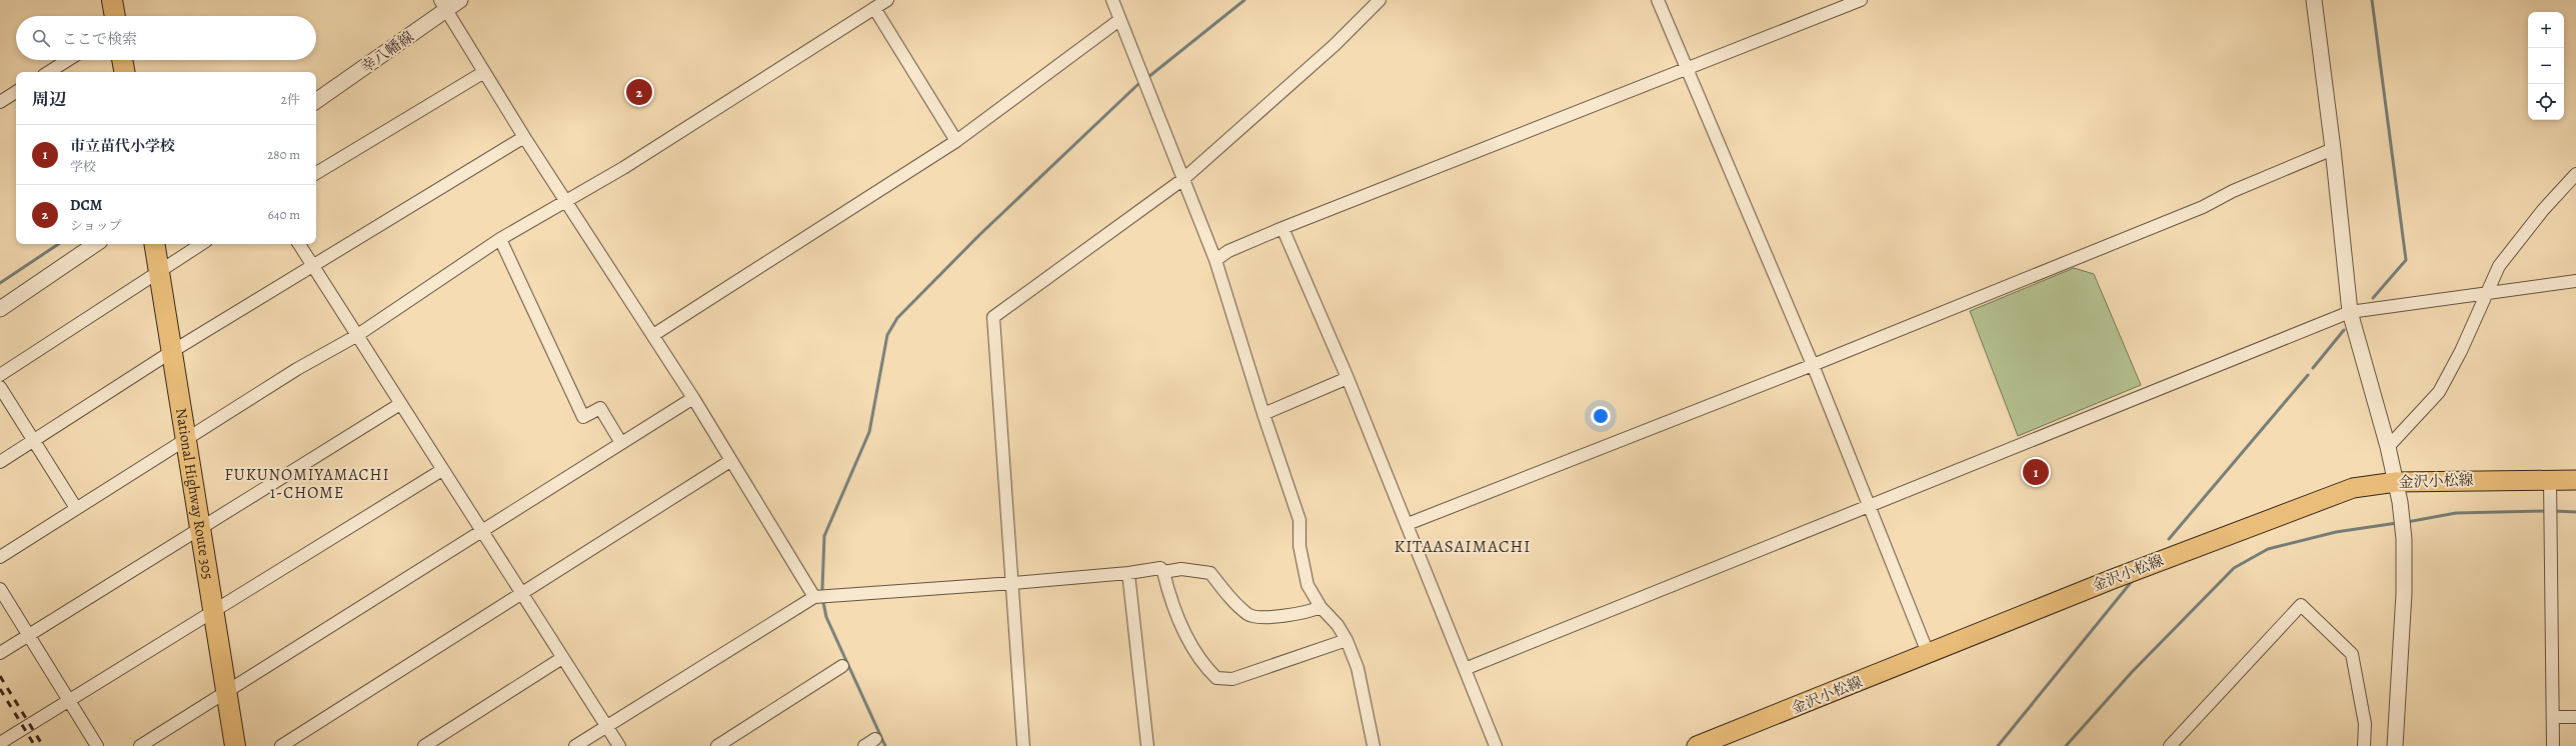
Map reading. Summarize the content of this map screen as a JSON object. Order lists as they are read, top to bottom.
{
  "streets": {
    "highway": ["National Highway Route 305"],
    "main road": ["金沢小松線"],
    "street": ["幸八幡線"]
  },
  "districts": ["FUKUNOMIYAMACHI 1-CHOME", "KITAASAIMACHI"],
  "page": {
    "map_buttons": ["+", "−"],
    "search": "ここで検索",
    "heading": ["周辺", "2件"],
    "pins": ["2", "1"],
    "list": [
      {
        "mark": "1",
        "name": "市立苗代小学校",
        "note": "学校",
        "value": "280 m"
      },
      {
        "mark": "2",
        "name": "DCM",
        "note": "ショップ",
        "value": "640 m"
      }
    ]
  }
}
